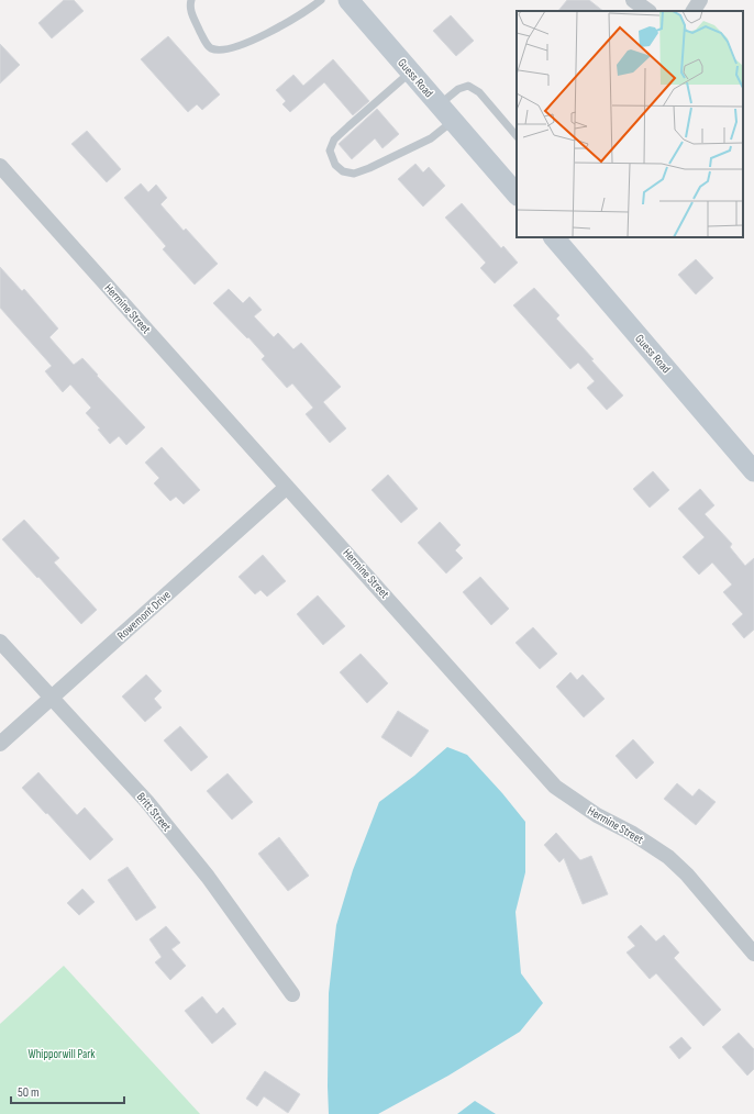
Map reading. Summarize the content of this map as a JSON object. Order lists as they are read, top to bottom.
{
  "streets": {
    "main road": ["Guess Road"],
    "street": ["Hermine Street", "Rowemont Drive", "Britt Street"]
  },
  "crossings": [
    ["Hermine Street", "Rowemont Drive"],
    ["Rowemont Drive", "Britt Street"]
  ],
  "parks": ["Whipporwill Park"],
  "scale_bar": "50 m"
}
